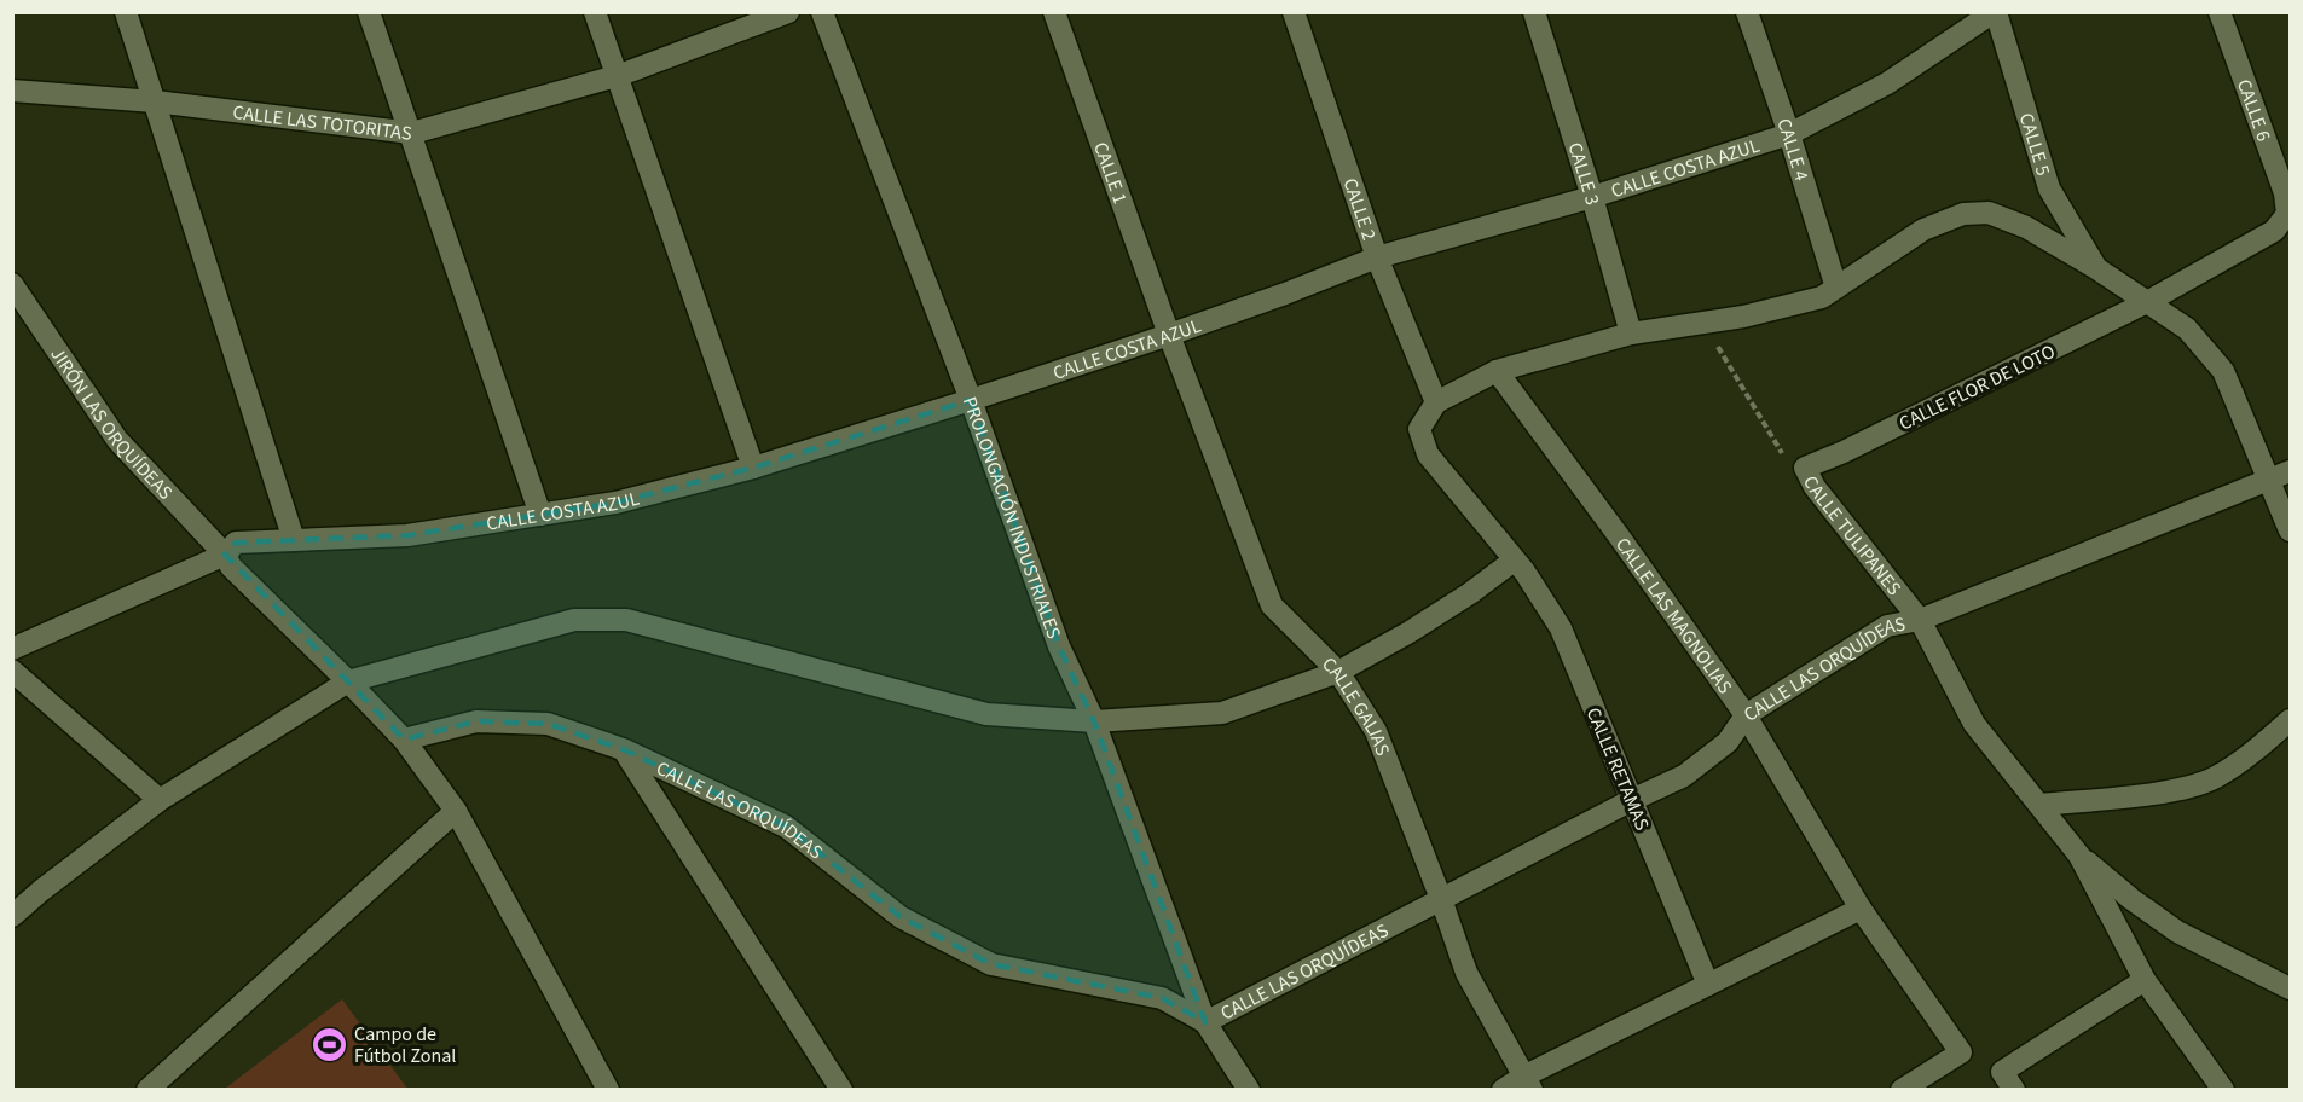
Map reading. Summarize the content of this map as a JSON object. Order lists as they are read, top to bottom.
{
  "streets": {
    "street": [
      "CALLE 6",
      "CALLE LAS TOTORITAS",
      "CALLE 5",
      "CALLE 4",
      "CALLE COSTA AZUL",
      "CALLE 3",
      "CALLE 1",
      "CALLE 2",
      "CALLE FLOR DE LOTO",
      "JIRÓN LAS ORQUÍDEAS",
      "PROLONGACIÓN INDUSTRIALES",
      "CALLE TULIPANES",
      "CALLE LAS MAGNOLIAS",
      "CALLE LAS ORQUÍDEAS",
      "CALLE GALIAS",
      "CALLE RETAMAS"
    ]
  },
  "crossings": [
    ["CALLE 6", "CALLE FLOR DE LOTO"],
    ["CALLE 5", "CALLE COSTA AZUL"],
    ["CALLE 4", "CALLE COSTA AZUL"],
    ["CALLE COSTA AZUL", "CALLE 3"],
    ["CALLE COSTA AZUL", "CALLE 1"],
    ["CALLE COSTA AZUL", "CALLE 2"],
    ["CALLE COSTA AZUL", "JIRÓN LAS ORQUÍDEAS"],
    ["CALLE COSTA AZUL", "PROLONGACIÓN INDUSTRIALES"],
    ["CALLE COSTA AZUL", "CALLE GALIAS"],
    ["CALLE 1", "CALLE GALIAS"],
    ["CALLE 2", "CALLE RETAMAS"],
    ["CALLE FLOR DE LOTO", "CALLE TULIPANES"],
    ["PROLONGACIÓN INDUSTRIALES", "CALLE LAS ORQUÍDEAS"],
    ["CALLE TULIPANES", "CALLE LAS ORQUÍDEAS"],
    ["CALLE LAS MAGNOLIAS", "CALLE LAS ORQUÍDEAS"],
    ["CALLE LAS ORQUÍDEAS", "CALLE GALIAS"],
    ["CALLE LAS ORQUÍDEAS", "CALLE RETAMAS"]
  ],
  "places": {
    "sports": ["Campo de Fútbol Zonal"]
  }
}
